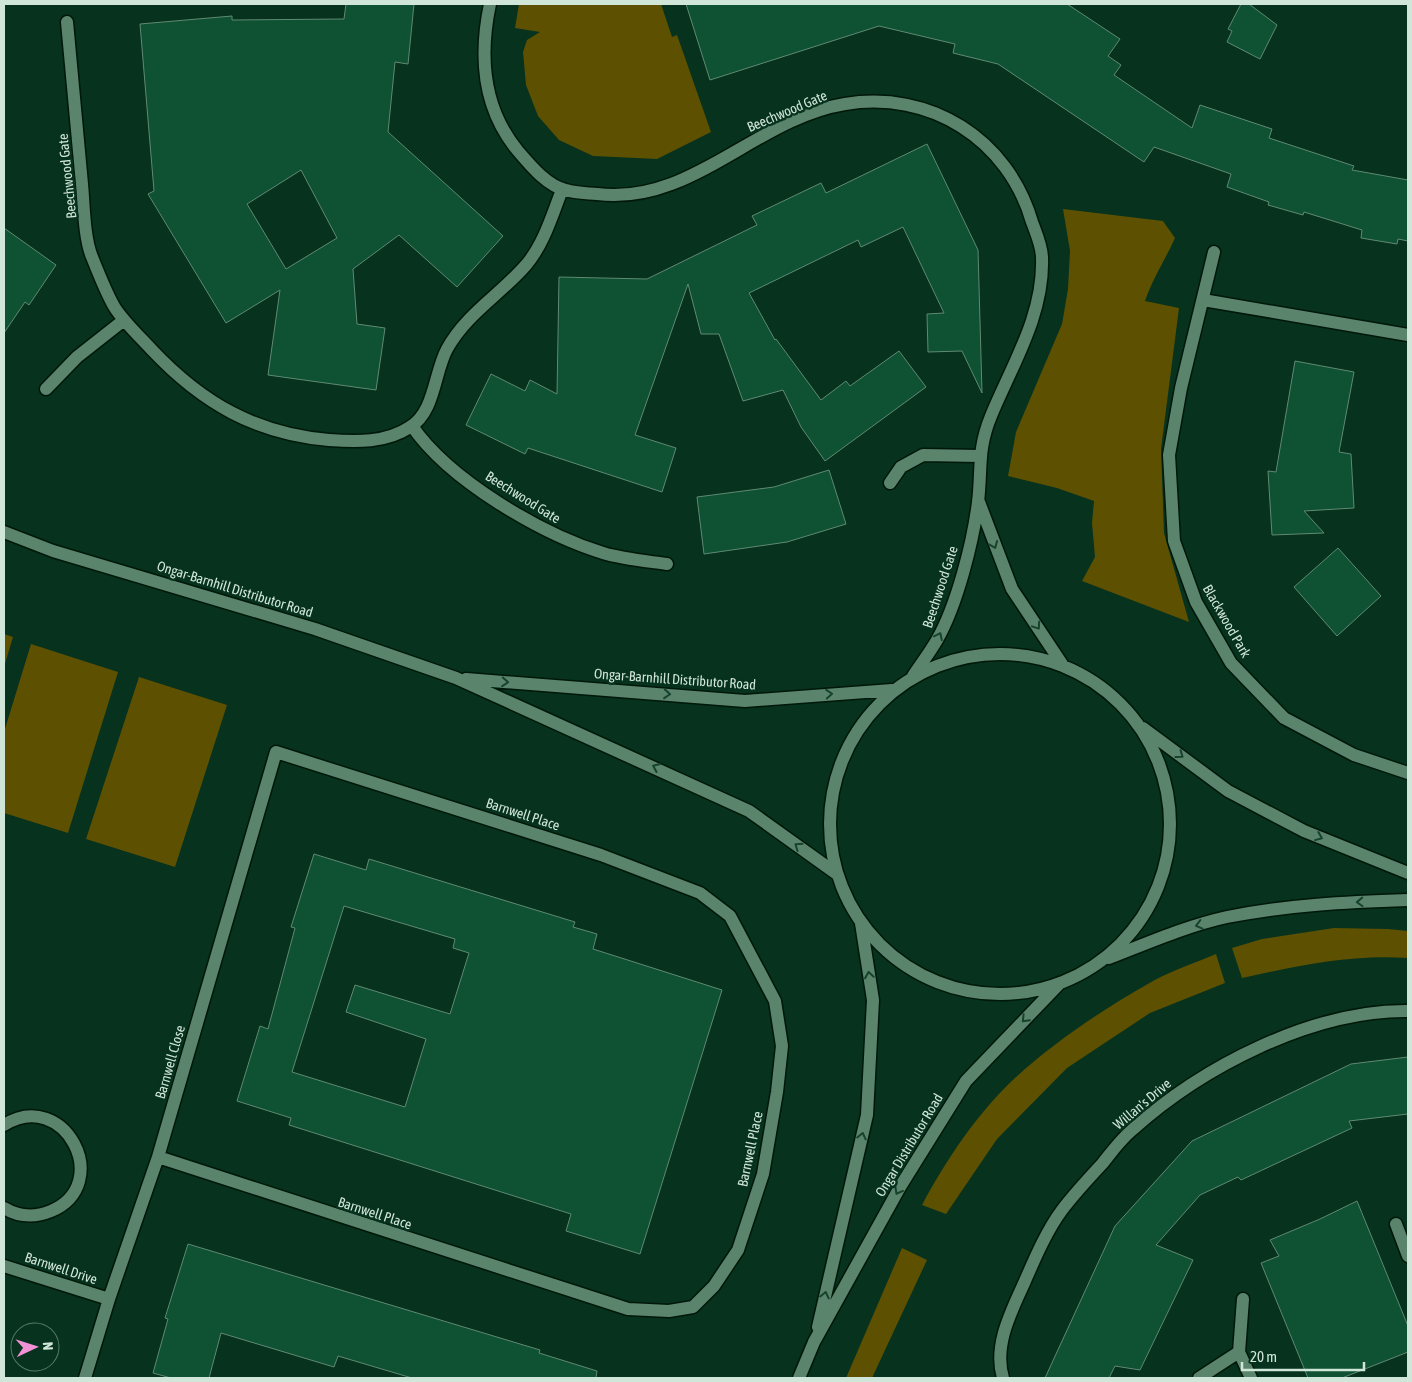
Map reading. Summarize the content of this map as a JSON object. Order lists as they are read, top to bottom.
{
  "streets": {
    "street": [
      "Beechwood Gate",
      "Ongar-Barnhill Distributor Road",
      "Blackwood Park",
      "Barnwell Place",
      "Barnwell Close",
      "Willan's Drive",
      "Ongar Distributor Road",
      "Barnwell Drive"
    ]
  },
  "crossings": [
    ["Barnwell Place", "Barnwell Close"],
    ["Barnwell Close", "Barnwell Drive"]
  ],
  "scale_bar": "20 m",
  "north": "right"
}
